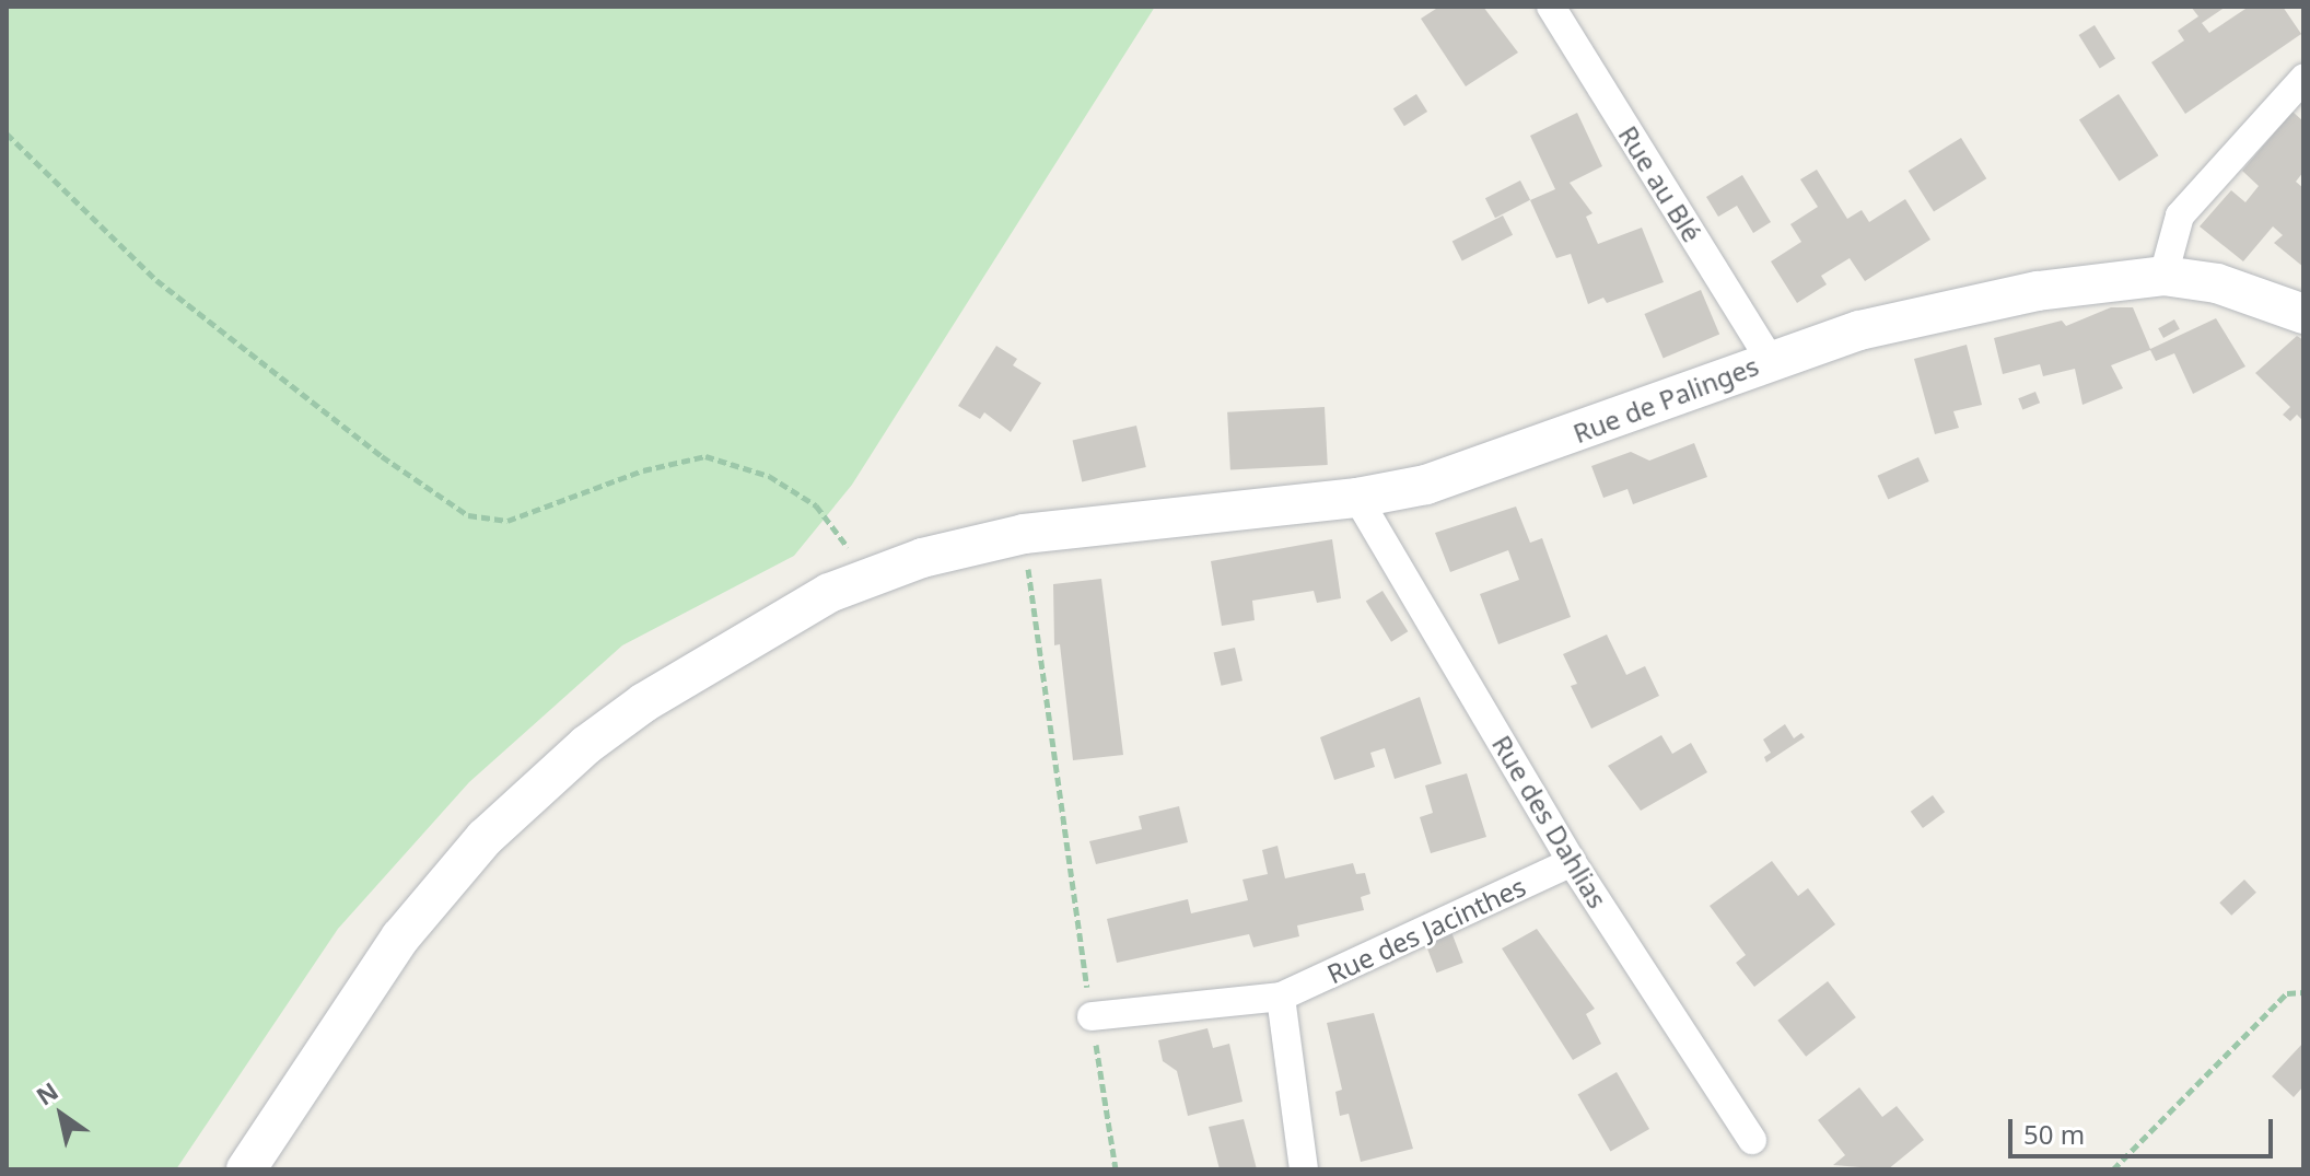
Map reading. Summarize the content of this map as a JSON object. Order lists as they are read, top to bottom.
{
  "streets": {
    "main road": ["Rue de Palinges"],
    "street": ["Rue au Blé", "Rue des Dahlias", "Rue des Jacinthes"]
  },
  "crossings": [
    ["Rue au Blé", "Rue de Palinges"],
    ["Rue de Palinges", "Rue des Dahlias"],
    ["Rue des Dahlias", "Rue des Jacinthes"]
  ],
  "scale_bar": "50 m",
  "north": "top left"
}
